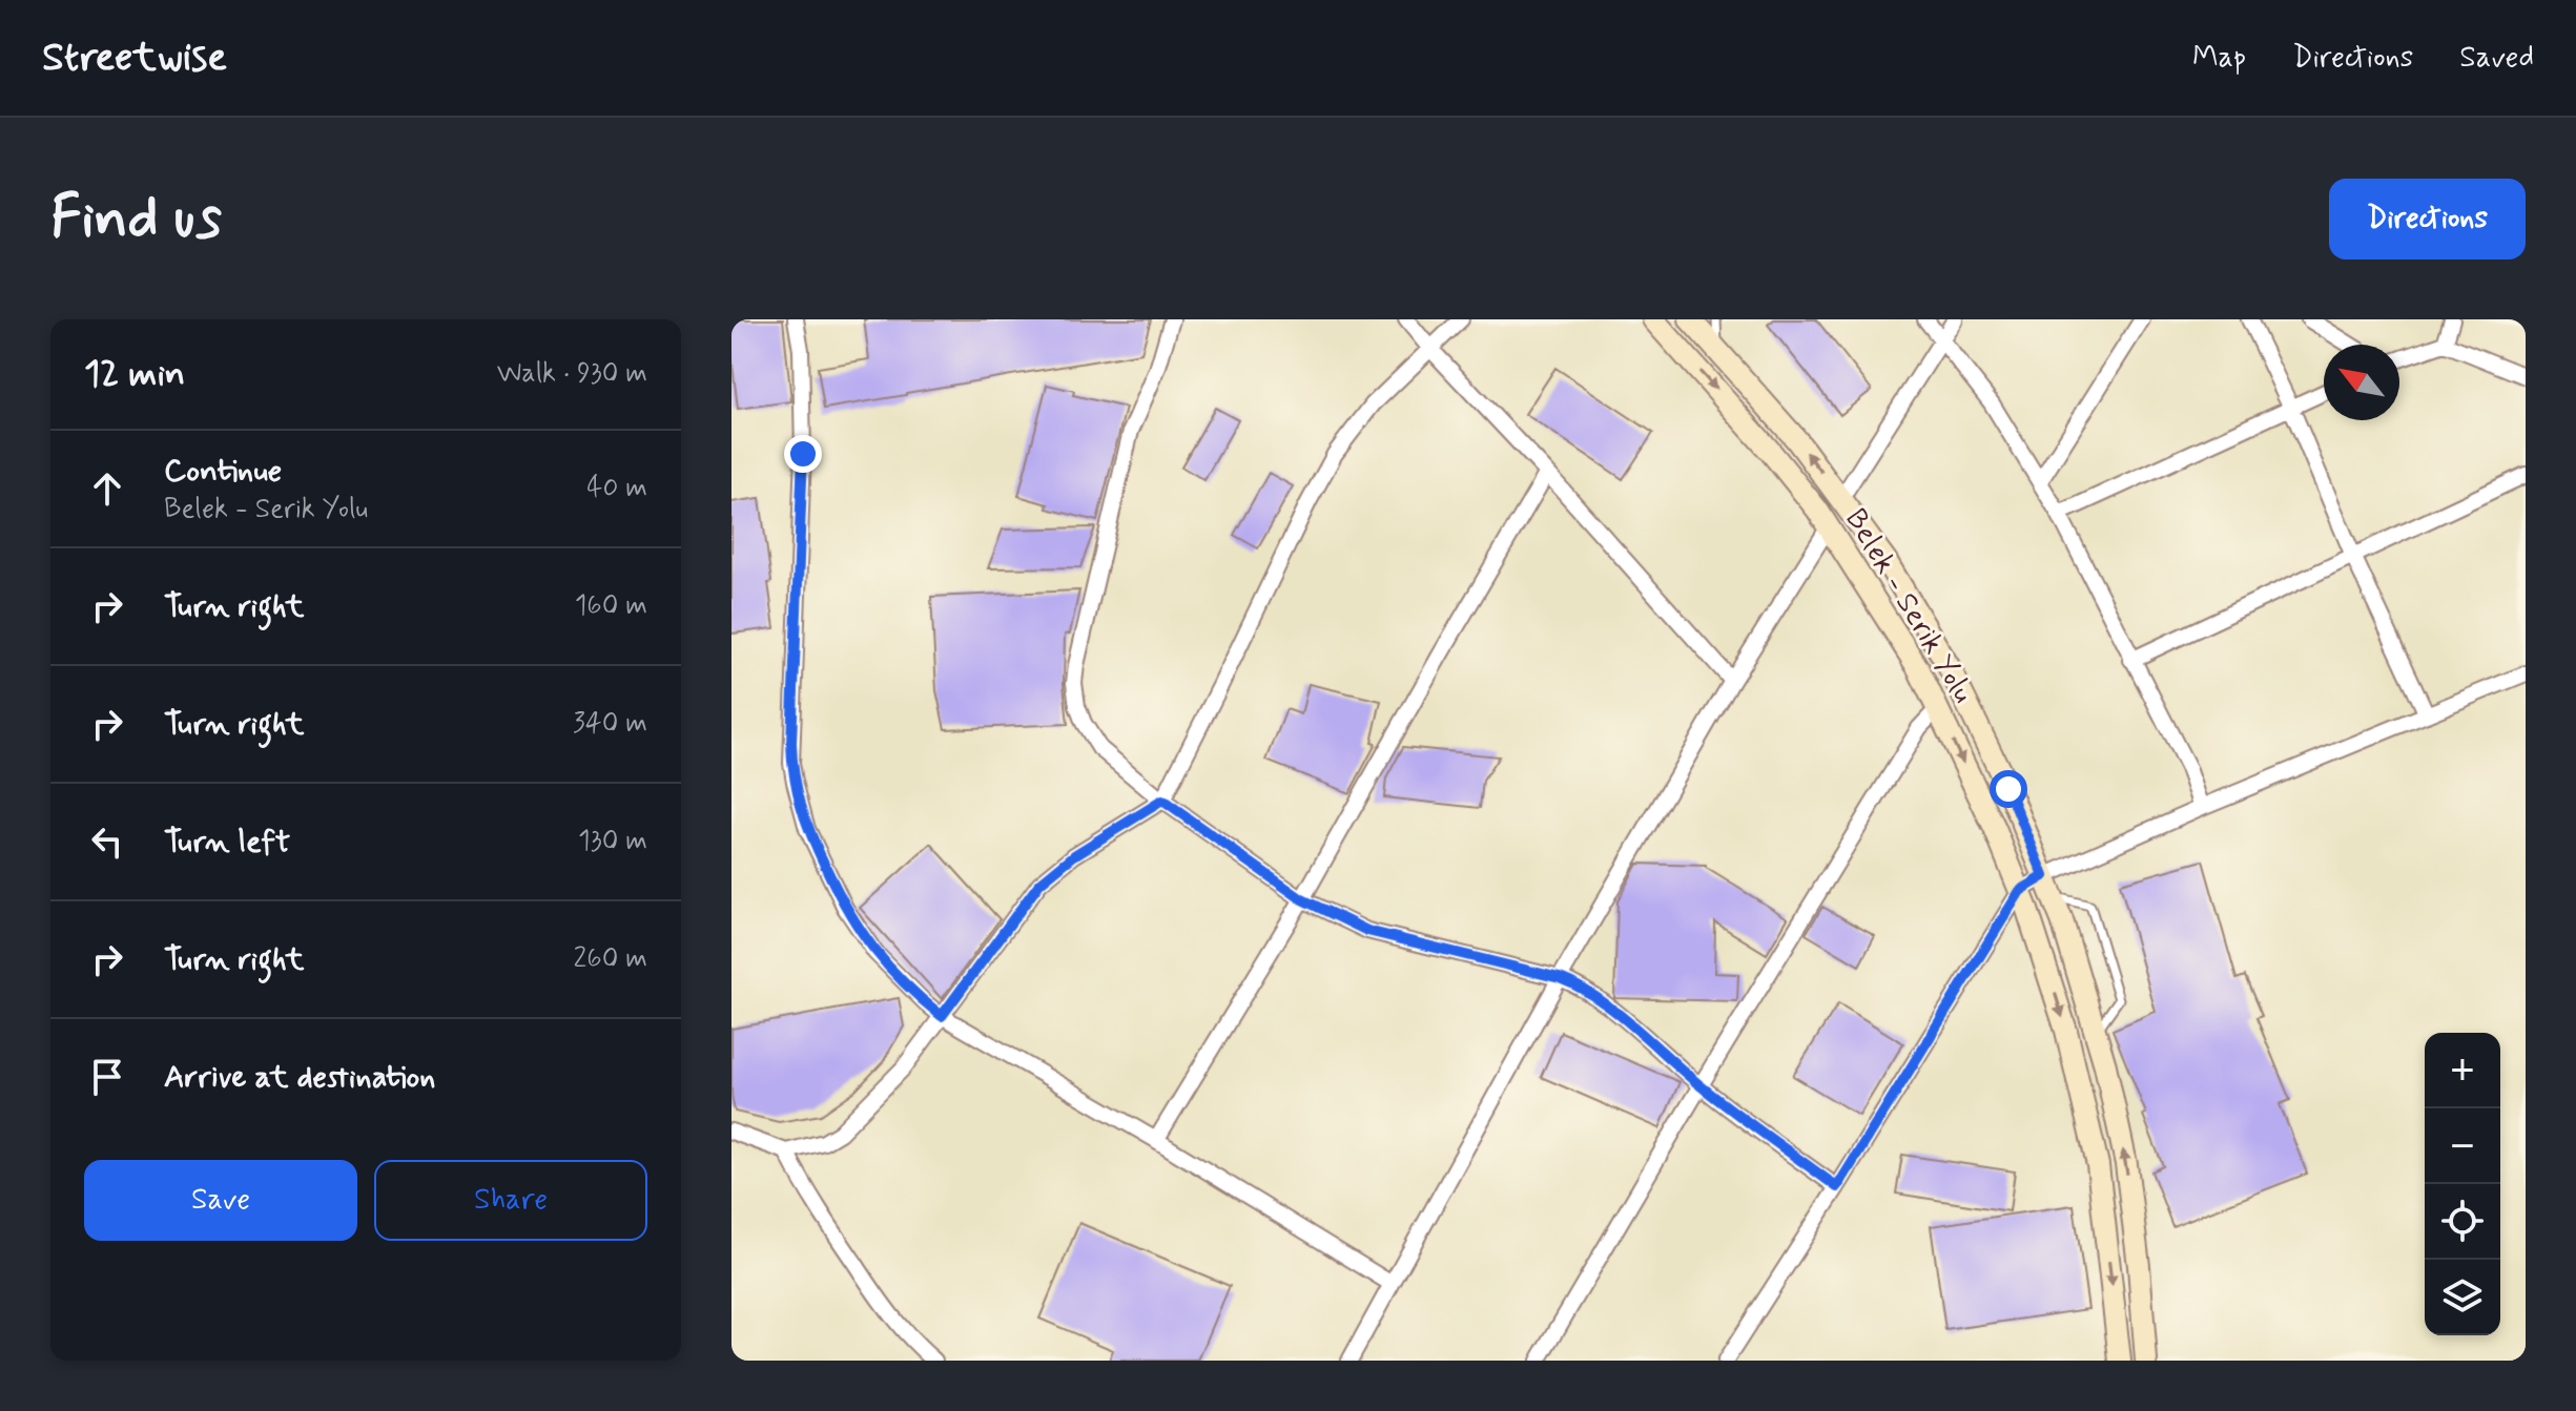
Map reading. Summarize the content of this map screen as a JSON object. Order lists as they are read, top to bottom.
{
  "streets": {
    "main road": ["Belek - Serik Yolu"]
  },
  "north": "top left",
  "page": {
    "header": "Streetwise",
    "nav": ["Map", "Directions", "Saved"],
    "buttons": [
      "Directions",
      ["Save", "Share"]
    ],
    "title": "Find us",
    "heading": ["12 min", "Walk · 930 m"],
    "list": [
      ["Continue", "Belek - Serik Yolu", "40 m"],
      ["Turn right", "160 m"],
      ["Turn right", "340 m"],
      ["Turn left", "130 m"],
      ["Turn right", "260 m"],
      "Arrive at destination"
    ],
    "map_buttons": ["+", "−"]
  }
}
